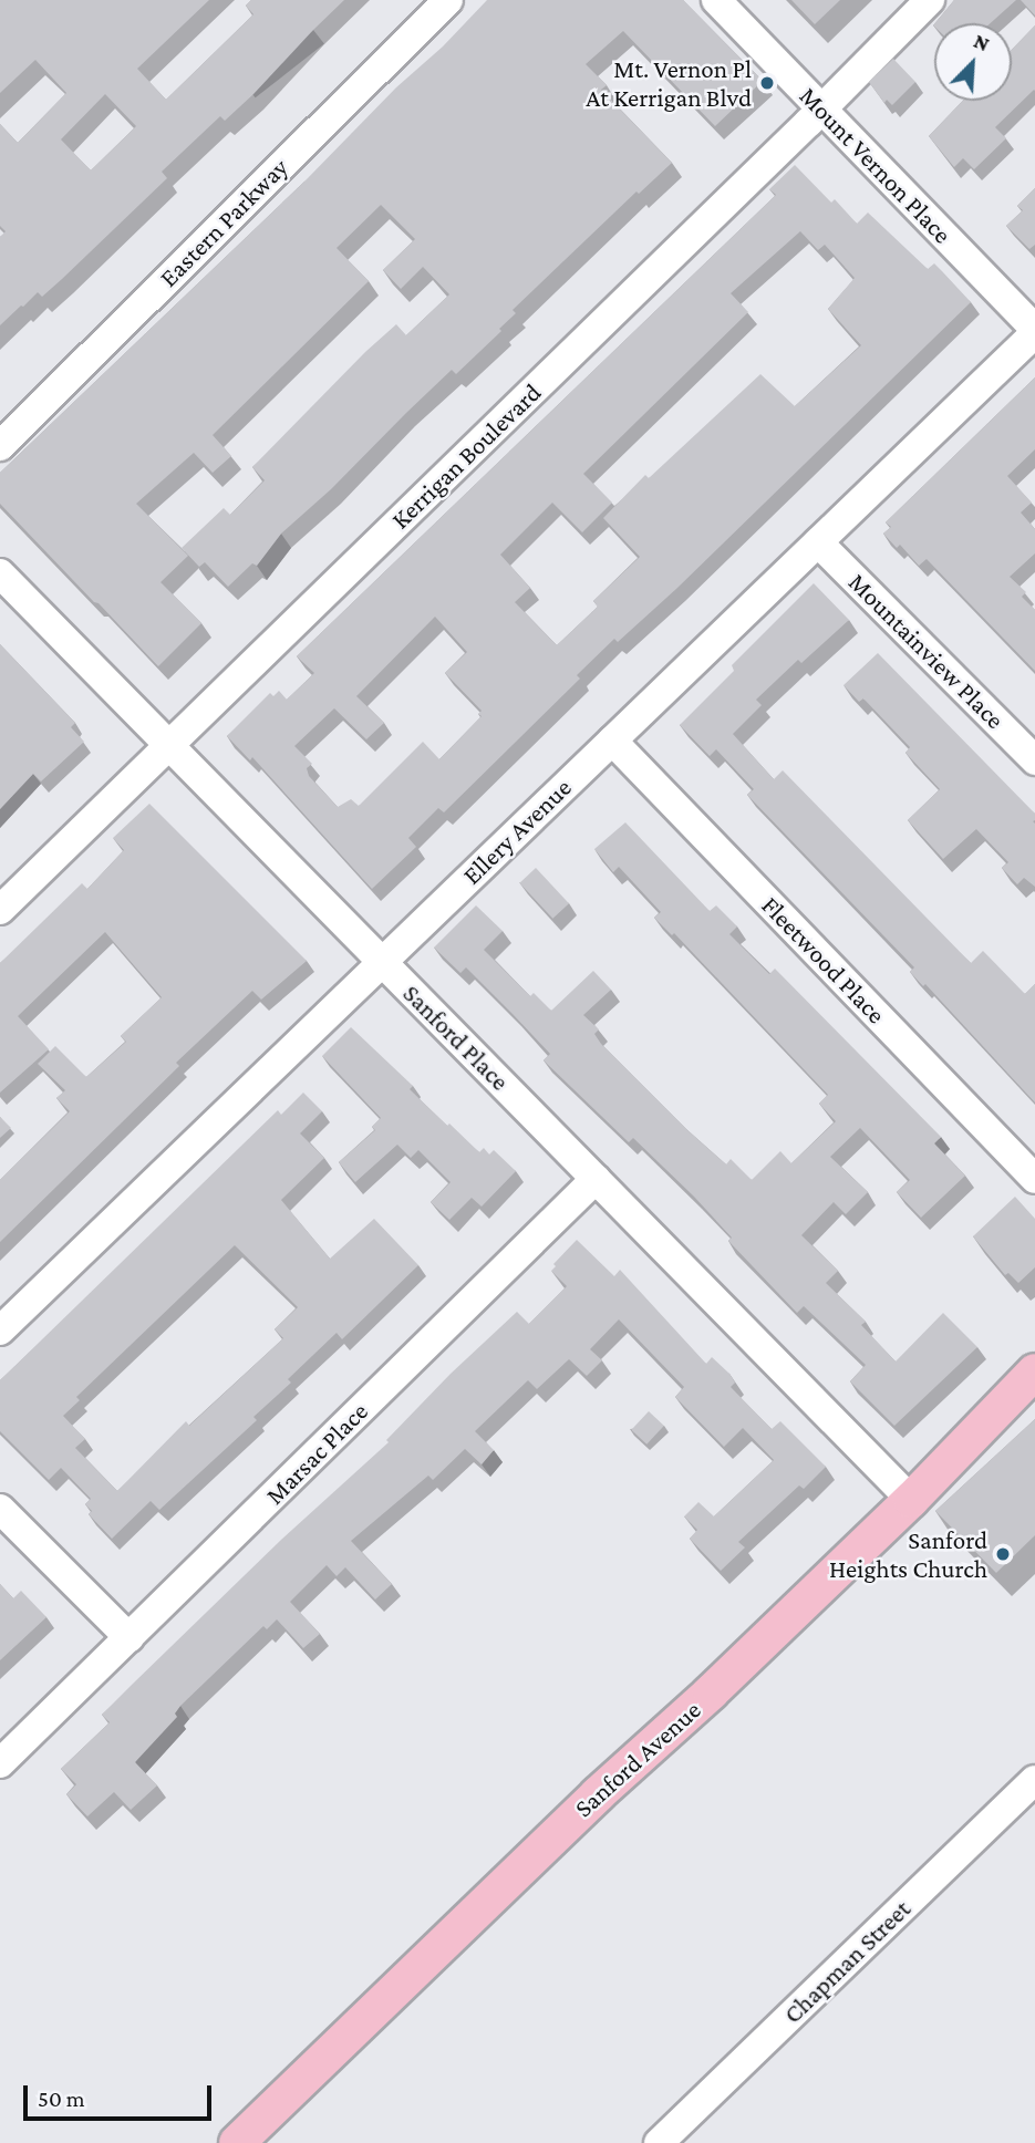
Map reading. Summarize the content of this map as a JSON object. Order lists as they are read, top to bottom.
{
  "streets": {
    "main road": ["Sanford Avenue"],
    "street": [
      "Mount Vernon Place",
      "Eastern Parkway",
      "Kerrigan Boulevard",
      "Mountainview Place",
      "Ellery Avenue",
      "Fleetwood Place",
      "Sanford Place",
      "Marsac Place",
      "Chapman Street"
    ]
  },
  "crossings": [
    ["Mount Vernon Place", "Kerrigan Boulevard"],
    ["Mount Vernon Place", "Ellery Avenue"],
    ["Kerrigan Boulevard", "Sanford Place"],
    ["Mountainview Place", "Ellery Avenue"],
    ["Ellery Avenue", "Fleetwood Place"],
    ["Ellery Avenue", "Sanford Place"],
    ["Sanford Place", "Marsac Place"],
    ["Sanford Place", "Sanford Avenue"]
  ],
  "places": ["Mt. Vernon Pl At Kerrigan Blvd", "Sanford Heights Church"],
  "scale_bar": "50 m",
  "north": "top right"
}
